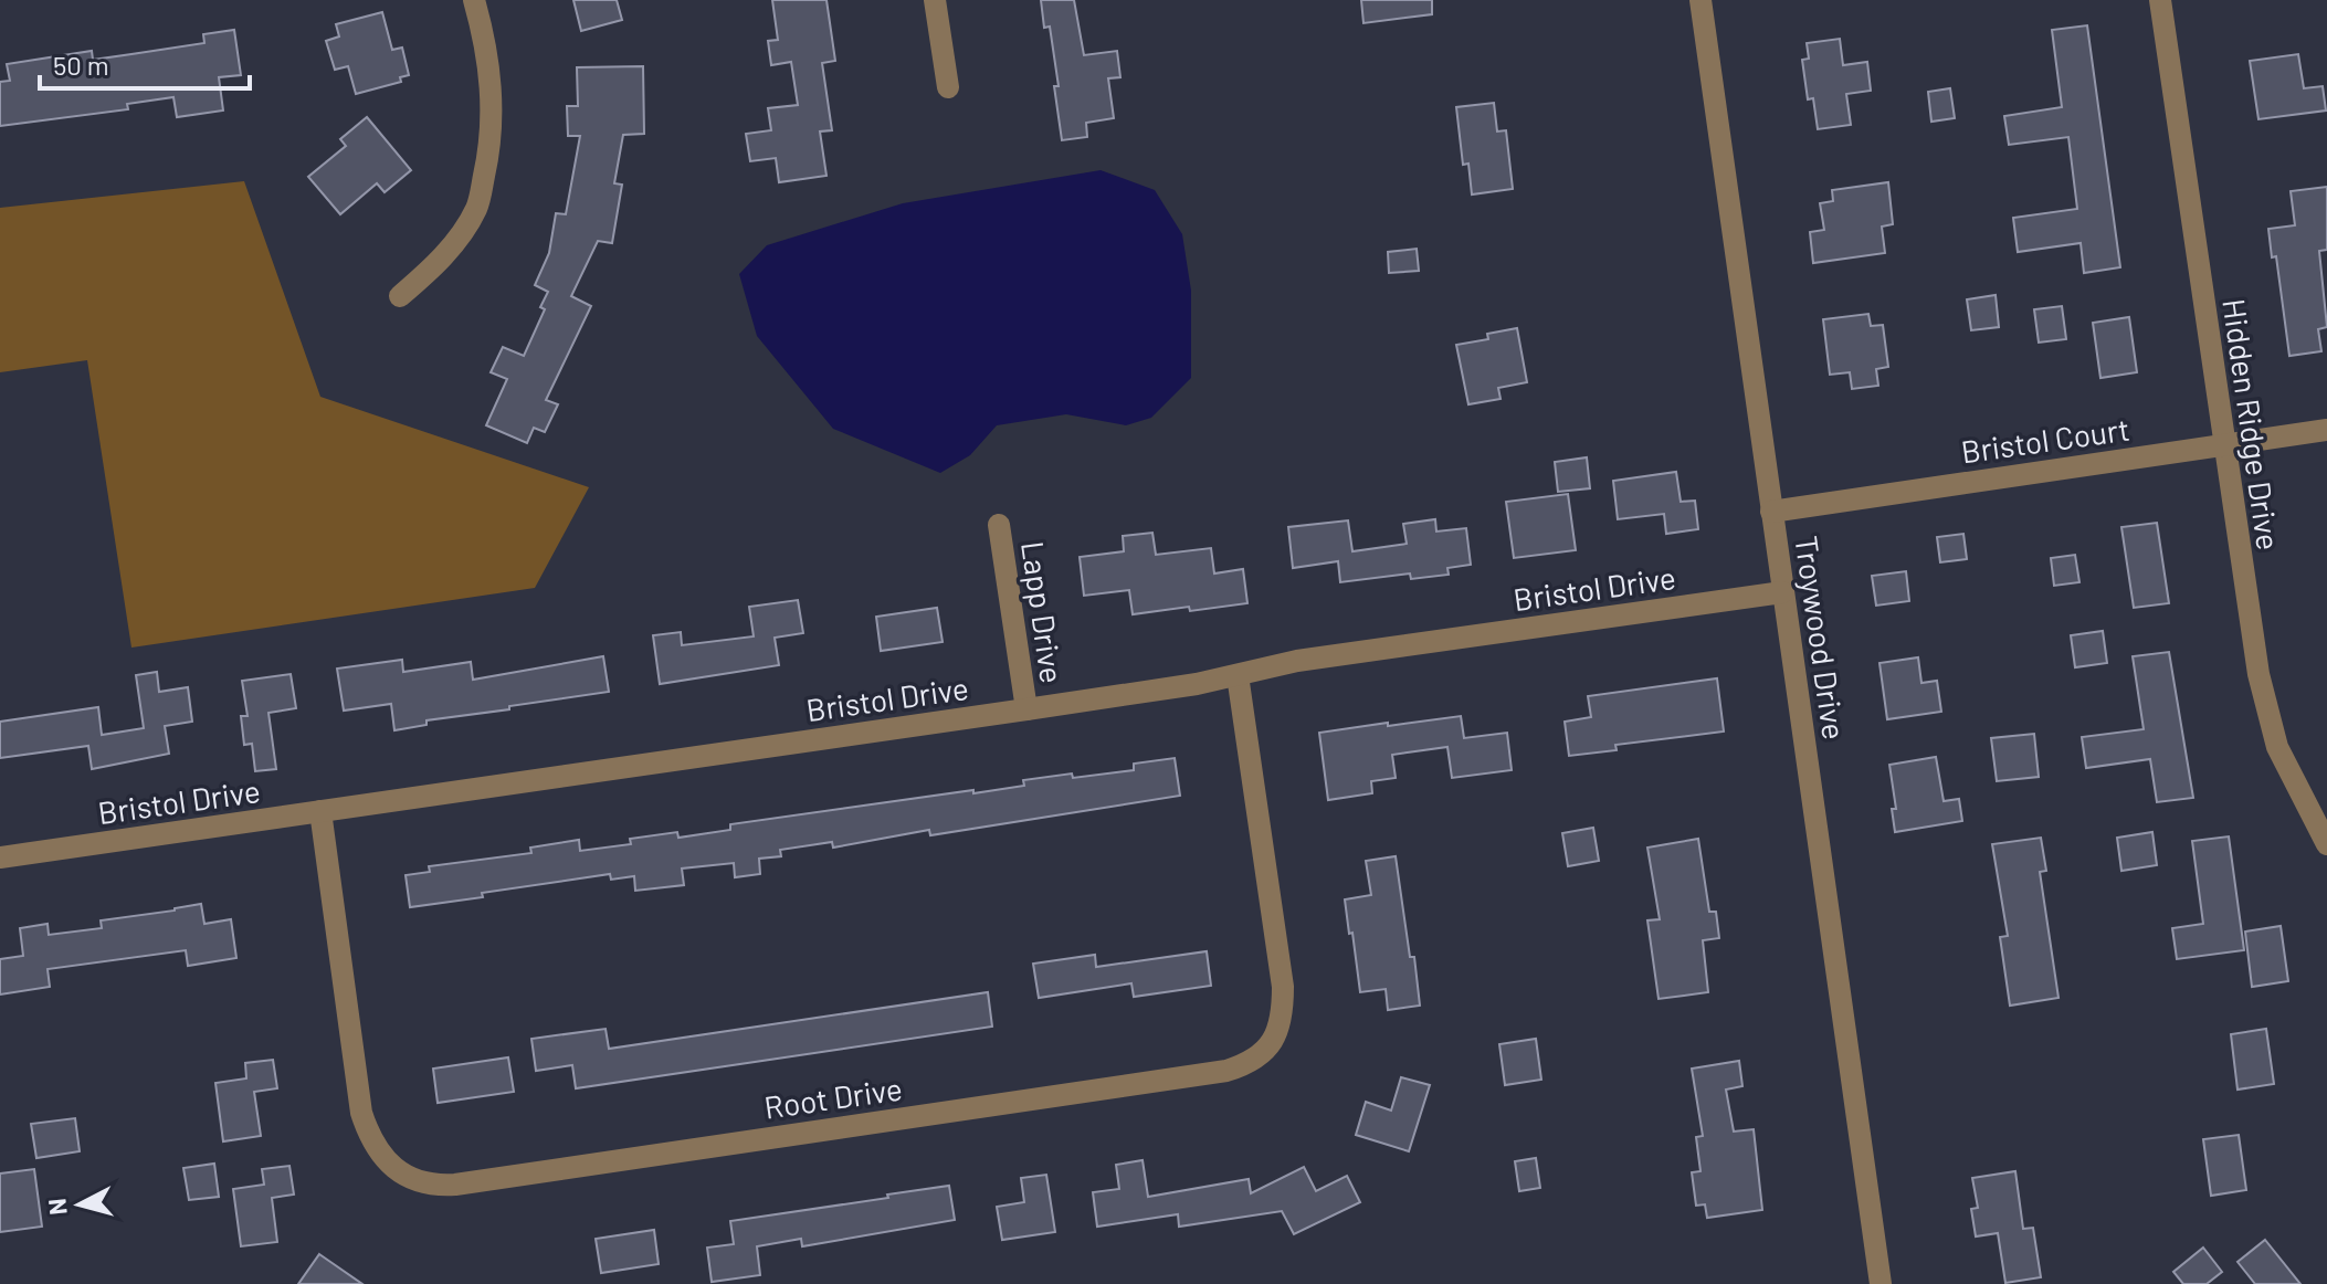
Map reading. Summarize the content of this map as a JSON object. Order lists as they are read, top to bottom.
{
  "streets": {
    "street": [
      "Hidden Ridge Drive",
      "Bristol Court",
      "Bristol Drive",
      "Lapp Drive",
      "Troywood Drive",
      "Root Drive"
    ]
  },
  "crossings": [
    ["Hidden Ridge Drive", "Bristol Court"],
    ["Bristol Court", "Troywood Drive"],
    ["Bristol Drive", "Lapp Drive"],
    ["Bristol Drive", "Troywood Drive"],
    ["Bristol Drive", "Root Drive"]
  ],
  "scale_bar": "50 m",
  "north": "left"
}
